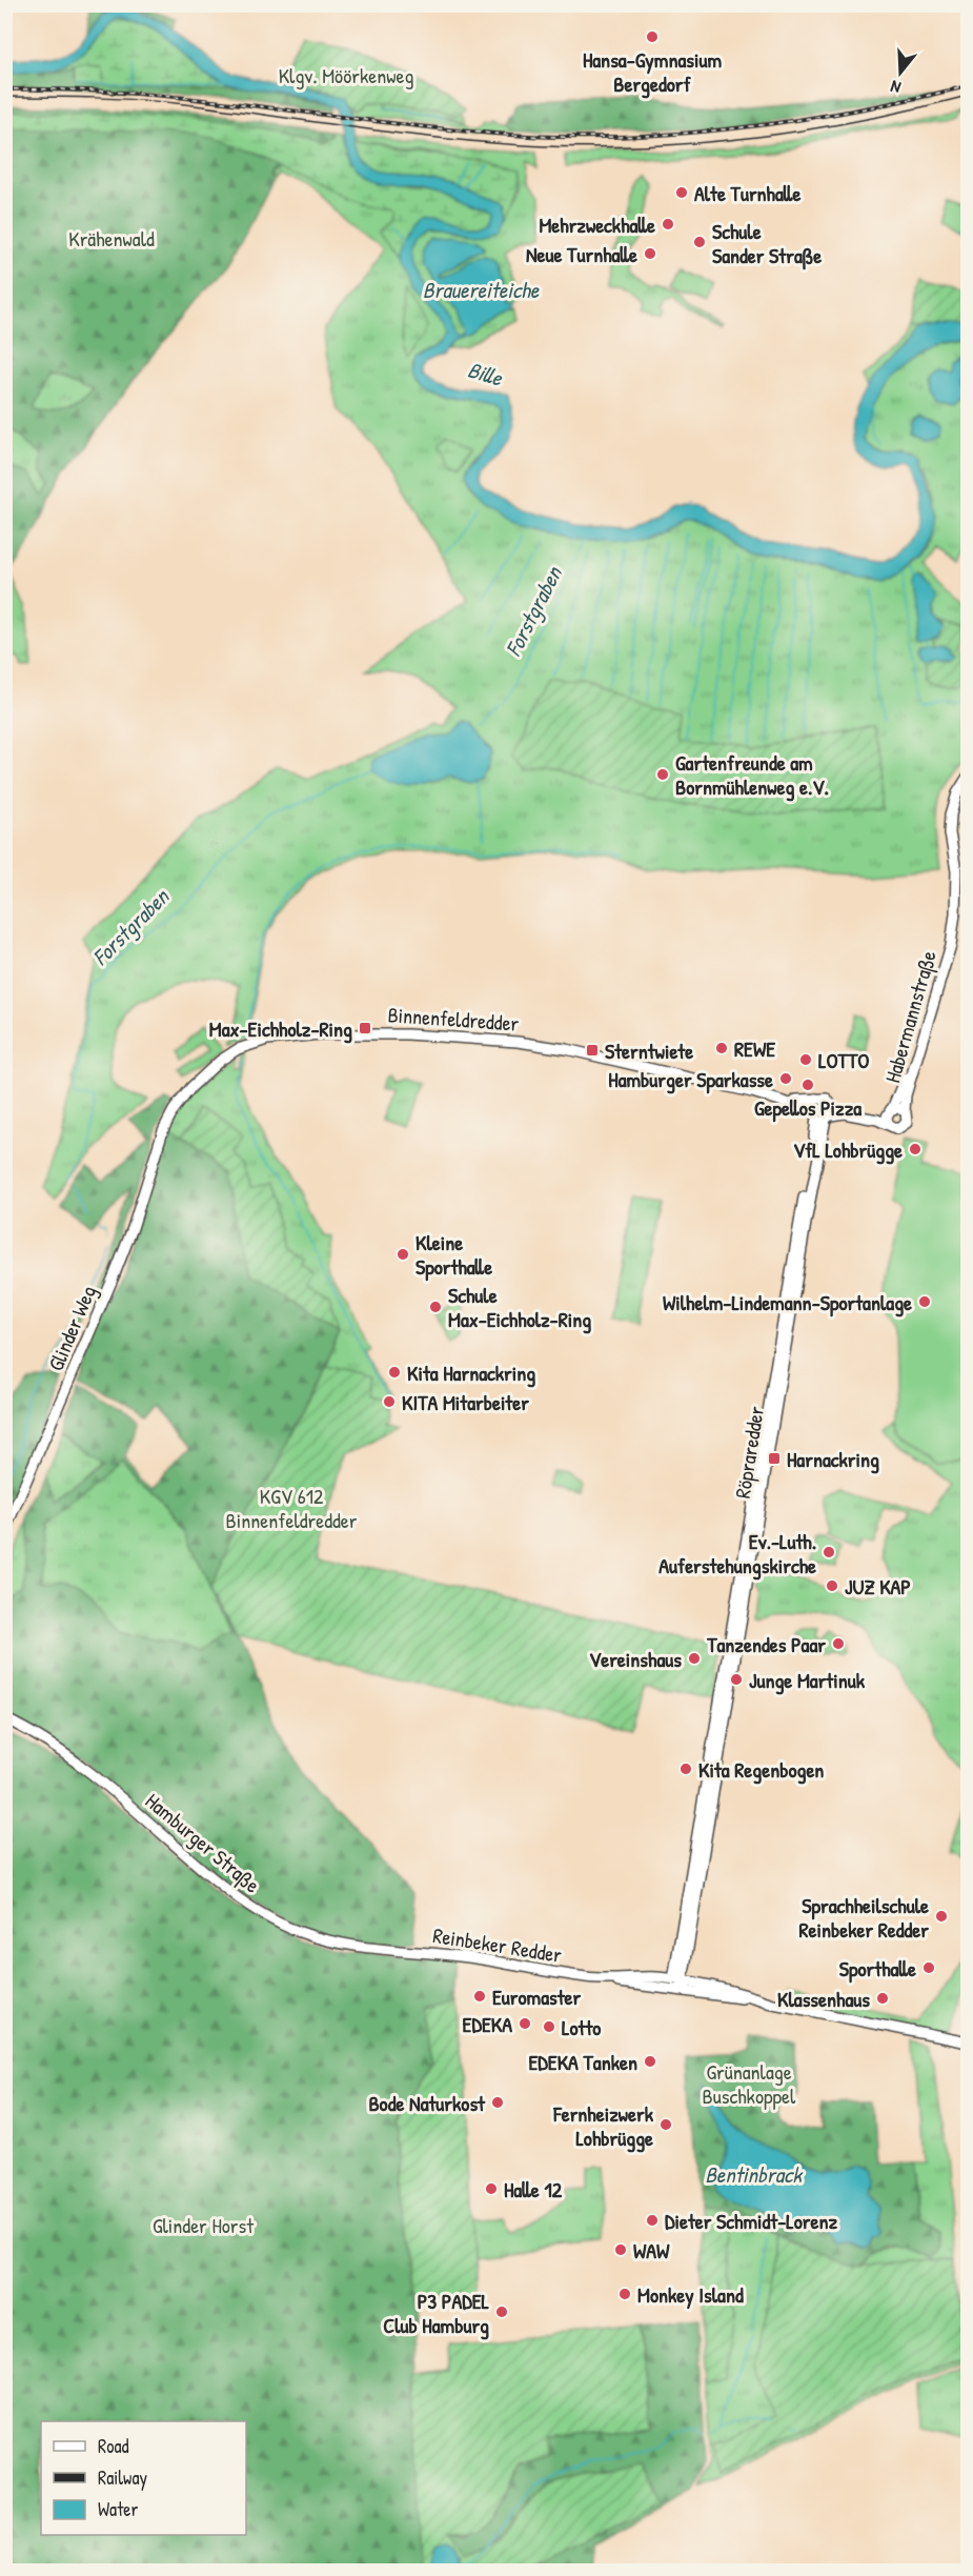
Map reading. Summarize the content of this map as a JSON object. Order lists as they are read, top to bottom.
{
  "streets": {
    "main road": [
      "Habermannstraße",
      "Binnenfeldredder",
      "Glinder Weg",
      "Röpraredder",
      "Hamburger Straße",
      "Reinbeker Redder"
    ]
  },
  "crossings": [
    ["Habermannstraße", "Binnenfeldredder"],
    ["Binnenfeldredder", "Glinder Weg"],
    ["Binnenfeldredder", "Röpraredder"],
    ["Röpraredder", "Reinbeker Redder"],
    ["Hamburger Straße", "Reinbeker Redder"]
  ],
  "water": [
    "Brauereiteiche",
    "Bille",
    "Forstgraben",
    "Bentinbrack"
  ],
  "parks": [
    "Klgv. Möörkenweg",
    "Krähenwald",
    "KGV 612 Binnenfeldredder",
    "Grünanlage Buschkoppel",
    "Glinder Horst"
  ],
  "places": {
    "other": [
      "Hansa-Gymnasium Bergedorf",
      "Alte Turnhalle",
      "Mehrzweckhalle",
      "Schule Sander Straße",
      "Neue Turnhalle",
      "Gartenfreunde am Bornmühlenweg e.V.",
      "REWE",
      "LOTTO",
      "Hamburger Sparkasse",
      "Gepellos Pizza",
      "VfL Lohbrügge",
      "Kleine Sporthalle",
      "Wilhelm-Lindemann-Sportanlage",
      "Schule Max-Eichholz-Ring",
      "Kita Harnackring",
      "KITA Mitarbeiter",
      "Ev.-Luth. Auferstehungskirche",
      "JUZ KAP",
      "Tanzendes Paar",
      "Vereinshaus",
      "Junge Martinuk",
      "Kita Regenbogen",
      "Sprachheilschule Reinbeker Redder",
      "Sporthalle",
      "Euromaster",
      "Klassenhaus",
      "EDEKA",
      "Lotto",
      "EDEKA Tanken",
      "Bode Naturkost",
      "Fernheizwerk Lohbrügge",
      "Halle 12",
      "Dieter Schmidt-Lorenz",
      "WAW",
      "Monkey Island",
      "P3 PADEL Club Hamburg"
    ],
    "transit": ["Max-Eichholz-Ring", "Sterntwiete", "Harnackring"]
  },
  "legend": ["Road", "Railway", "Water"],
  "north": "bottom"
}
